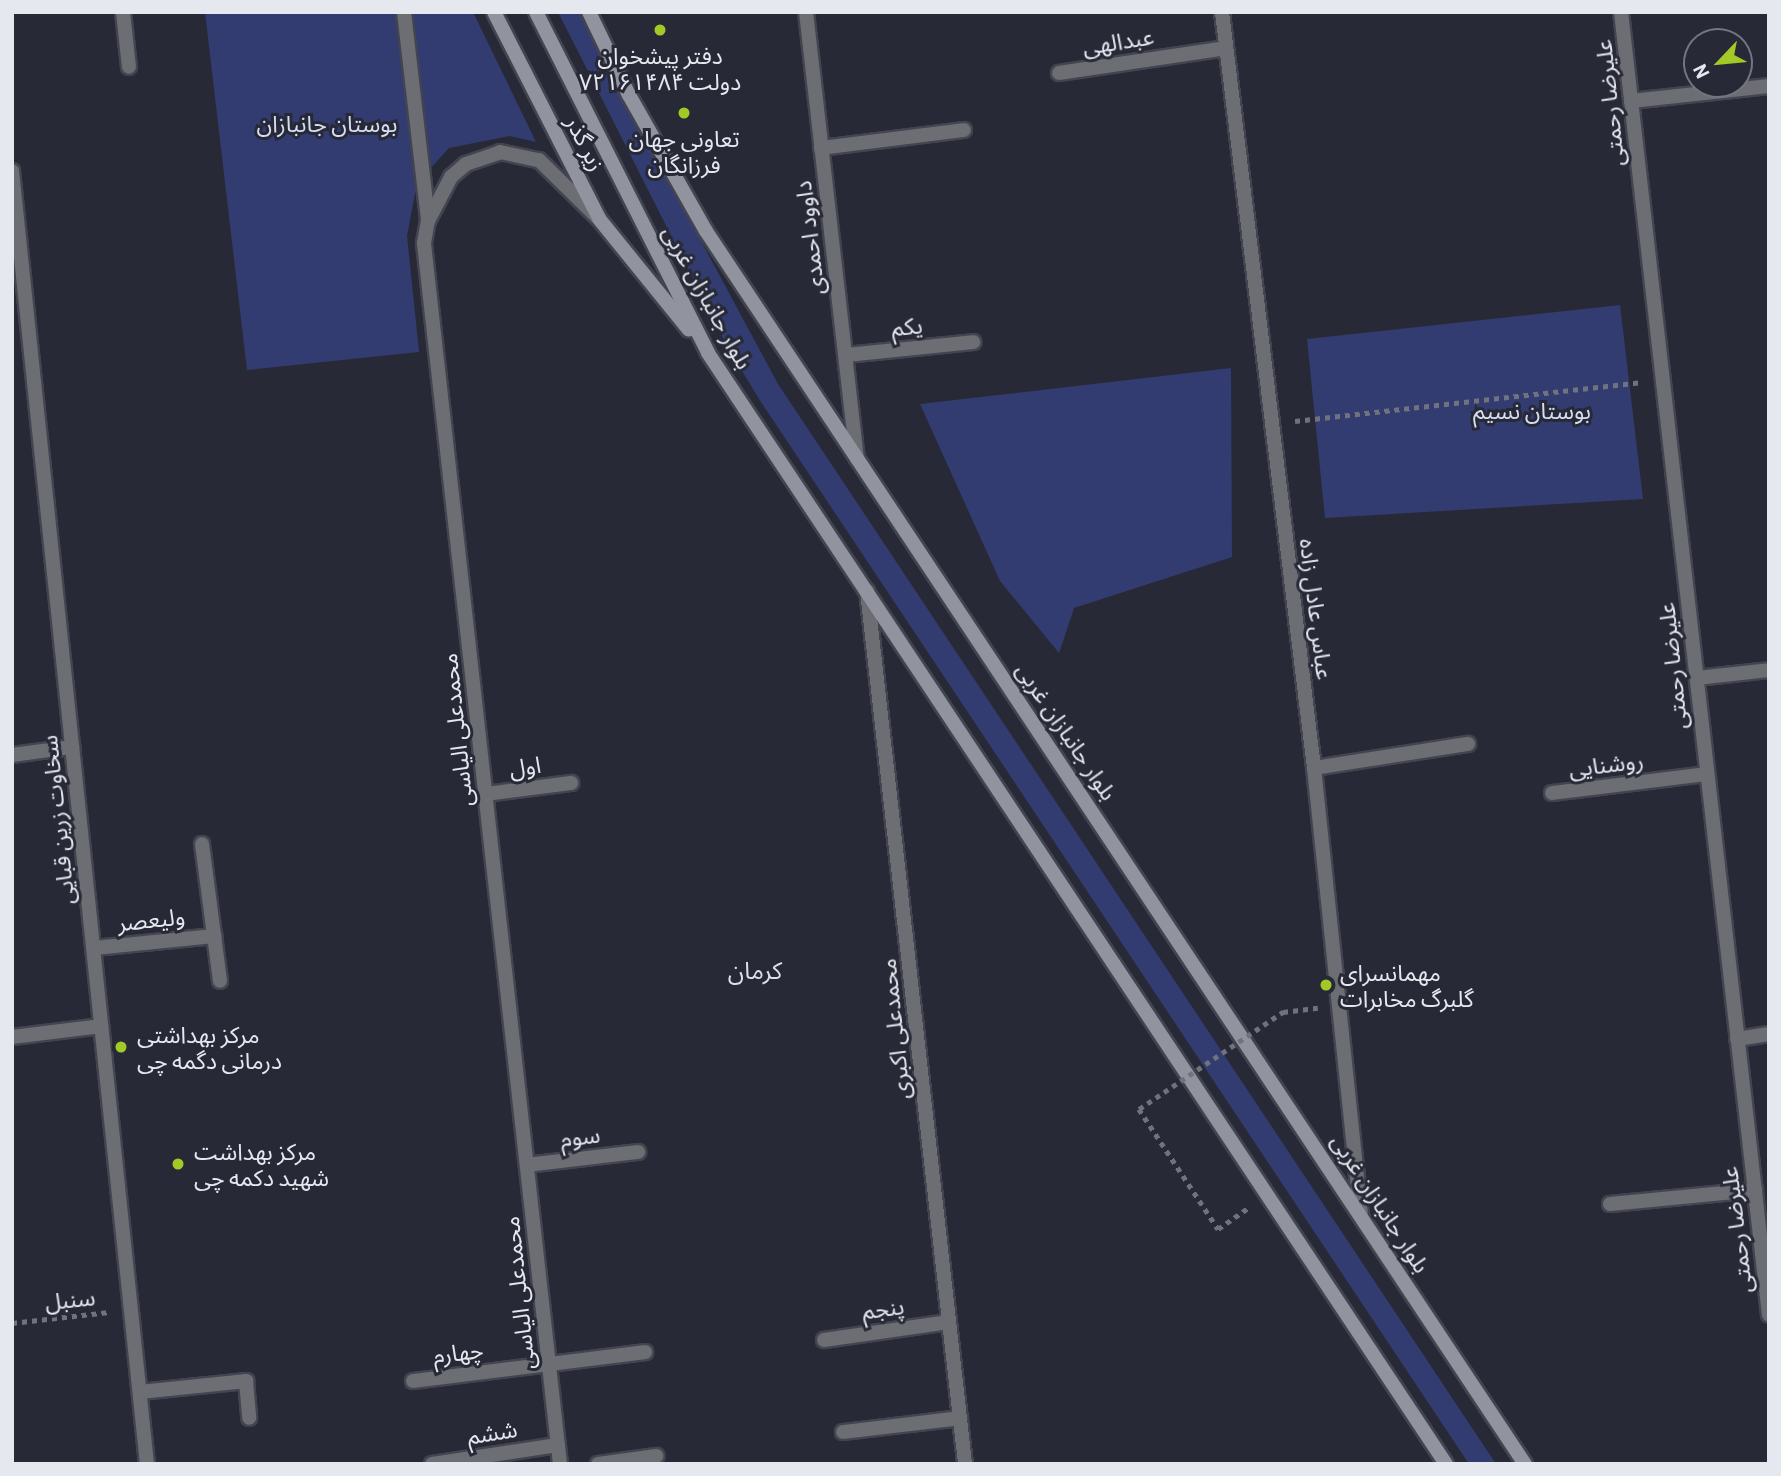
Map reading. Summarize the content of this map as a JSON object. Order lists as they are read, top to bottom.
{
  "streets": {
    "main road": ["زیر گذر", "بلوار جانبازان غربی"],
    "street": [
      "عبدالهی",
      "علیرضا رحمتی",
      "داوود احمدی",
      "یکم",
      "عباس عادل زاده",
      "محمدعلی الیاسی",
      "روشنایی",
      "اول",
      "سخاوت زرین قبایی",
      "ولیعصر",
      "محمدعلی اکبری",
      "سوم",
      "پنجم",
      "چهارم",
      "ششم"
    ],
    "path": ["سنبل"]
  },
  "crossings": [
    ["عبدالهی", "عباس عادل زاده"],
    ["علیرضا رحمتی", "روشنایی"],
    ["زیر گذر", "بلوار جانبازان غربی"],
    ["زیر گذر", "محمدعلی الیاسی"],
    ["داوود احمدی", "بلوار جانبازان غربی"],
    ["داوود احمدی", "یکم"],
    ["بلوار جانبازان غربی", "عباس عادل زاده"],
    ["بلوار جانبازان غربی", "محمدعلی اکبری"],
    ["محمدعلی الیاسی", "اول"],
    ["محمدعلی الیاسی", "سوم"],
    ["محمدعلی الیاسی", "چهارم"],
    ["محمدعلی الیاسی", "ششم"],
    ["سخاوت زرین قبایی", "ولیعصر"],
    ["سخاوت زرین قبایی", "سنبل"],
    ["محمدعلی اکبری", "پنجم"]
  ],
  "districts": ["کرمان"],
  "parks": ["بوستان جانبازان", "بوستان نسیم"],
  "places": [
    "دفتر پیشخوان دولت ۷۲۱۶۱۴۸۴",
    "تعاونی جهان فرزانگان",
    "مهمانسرای گلبرگ مخابرات",
    "مرکز بهداشتی درمانی دگمه چی",
    "مرکز بهداشت شهید دکمه چی"
  ],
  "north": "bottom left"
}
